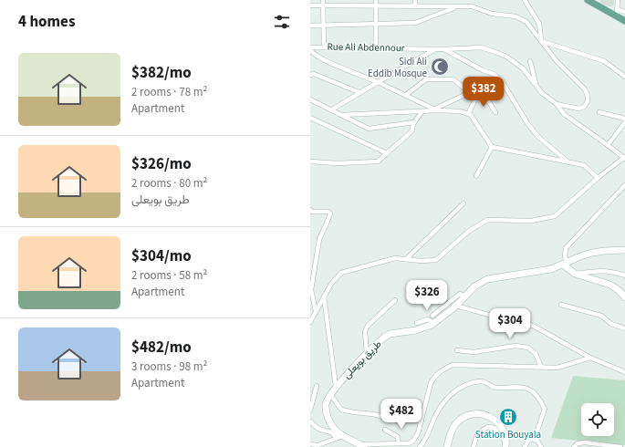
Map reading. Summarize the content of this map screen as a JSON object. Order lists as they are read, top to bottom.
{
  "streets": {
    "main road": ["طريق بويعلى"],
    "street": ["Rue Ali Abdennour"]
  },
  "places": {
    "mosque": ["Sidi Ali Eddib Mosque"],
    "building": ["Station Bouyala"]
  },
  "page": {
    "heading": "4 homes",
    "list": [
      {
        "name": "$382/mo",
        "note": "2 rooms · 78 m² · Apartment"
      },
      {
        "name": "$326/mo",
        "note": "2 rooms · 80 m² · طريق بويعلى"
      },
      {
        "name": "$304/mo",
        "note": "2 rooms · 58 m² · Apartment"
      },
      {
        "name": "$482/mo",
        "note": "3 rooms · 98 m² · Apartment"
      }
    ],
    "price": [
      "$382",
      "$326",
      "$304",
      "$482"
    ]
  }
}
